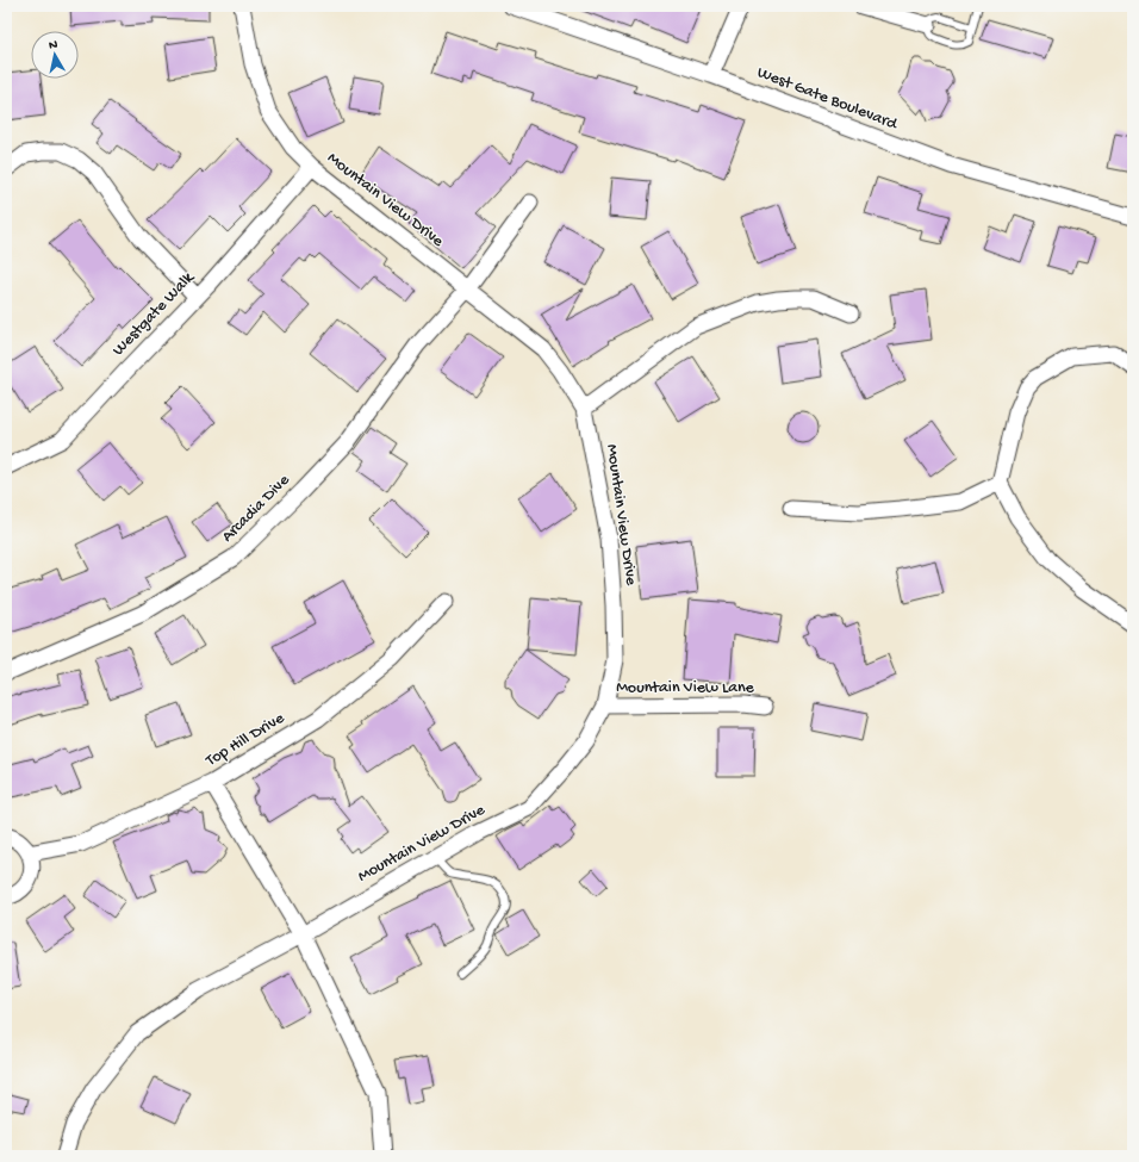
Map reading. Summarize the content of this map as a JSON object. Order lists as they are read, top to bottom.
{
  "streets": {
    "street": [
      "West Gate Boulevard",
      "Mountain View Drive",
      "Westgate Walk",
      "Arcadia Dive",
      "Mountain View Lane",
      "Top Hill Drive"
    ]
  },
  "crossings": [
    ["Mountain View Drive", "Westgate Walk"],
    ["Mountain View Drive", "Arcadia Dive"],
    ["Mountain View Drive", "Mountain View Lane"]
  ],
  "north": "top"
}
